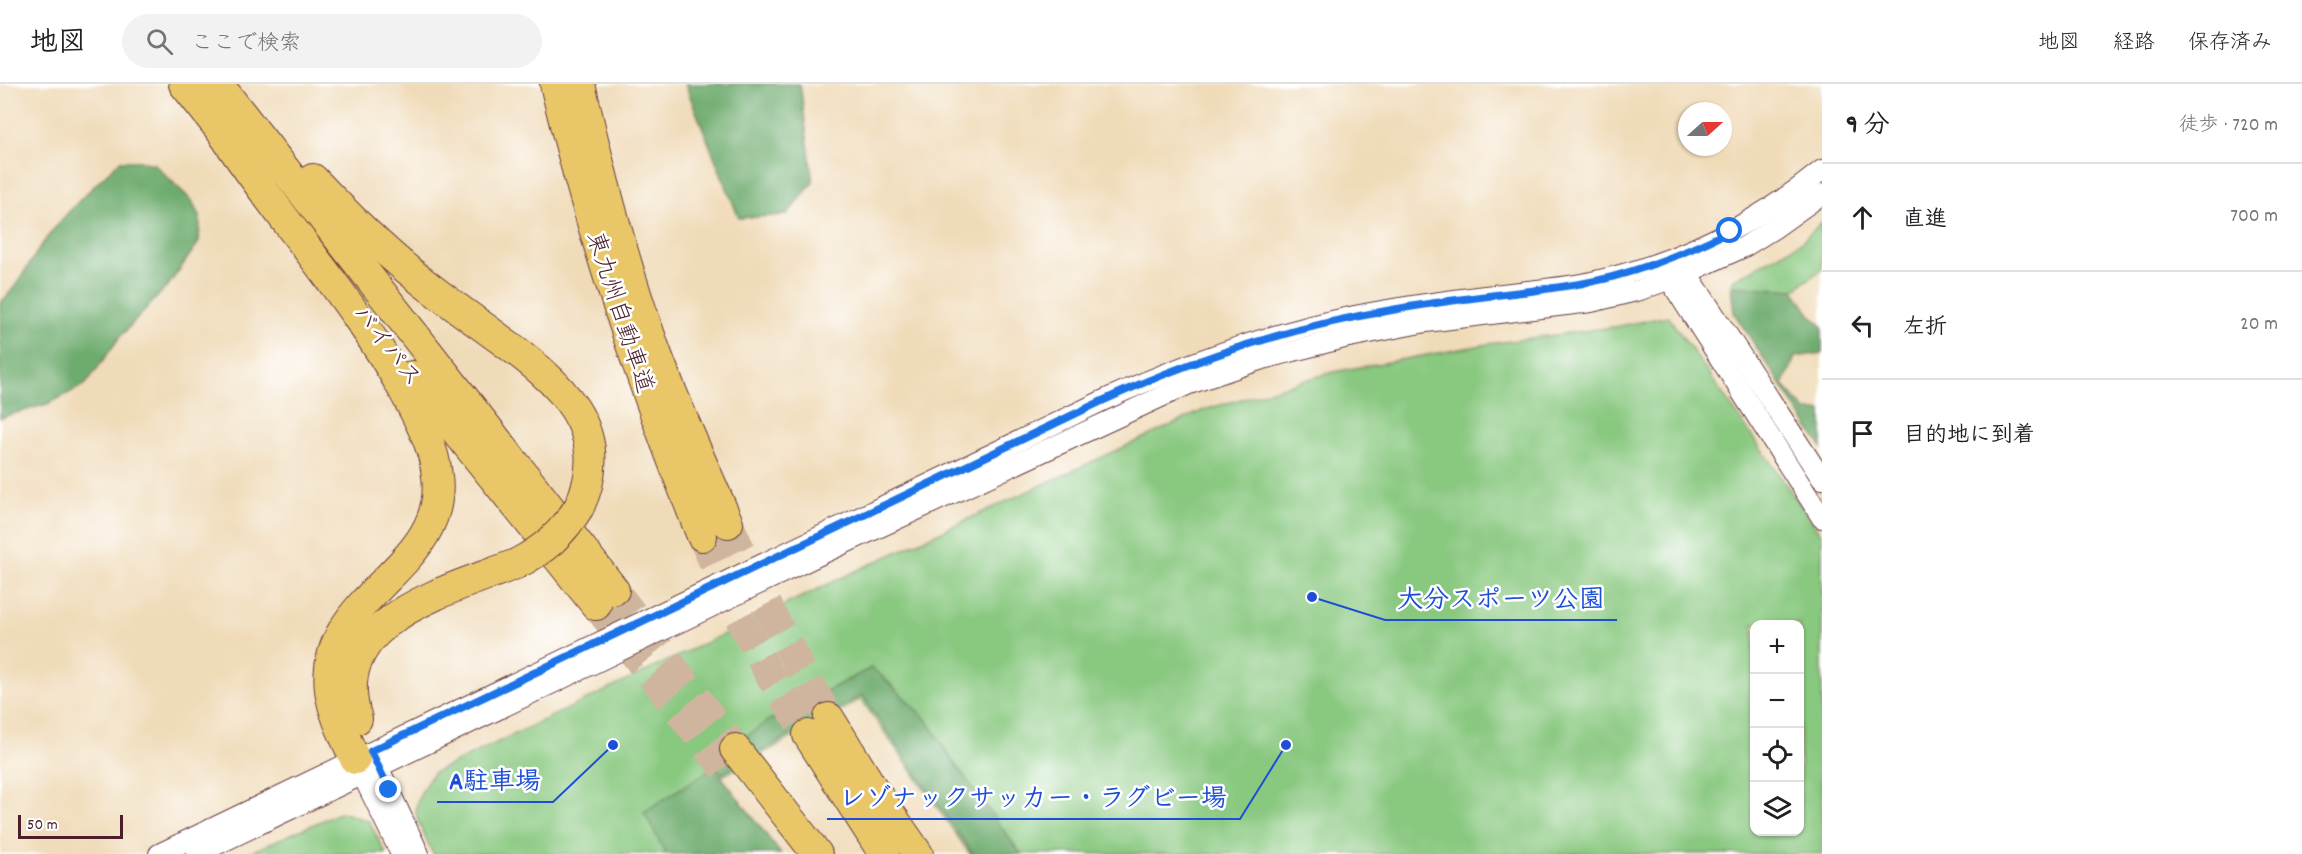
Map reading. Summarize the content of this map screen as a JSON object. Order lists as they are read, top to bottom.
{
  "streets": {
    "highway": ["東九州自動車道", "バイパス"]
  },
  "places": ["大分スポーツ公園", "A駐車場", "レゾナックサッカー・ラグビー場"],
  "scale_bar": "50 m",
  "north": "right",
  "page": {
    "header": "地図",
    "search": "ここで検索",
    "nav": ["地図", "経路", "保存済み"],
    "heading": ["9 分", "徒歩 · 720 m"],
    "list": [
      ["直進", "700 m"],
      ["左折", "20 m"],
      "目的地に到着"
    ],
    "map_buttons": ["+", "−"],
    "scale": "50 m"
  }
}
